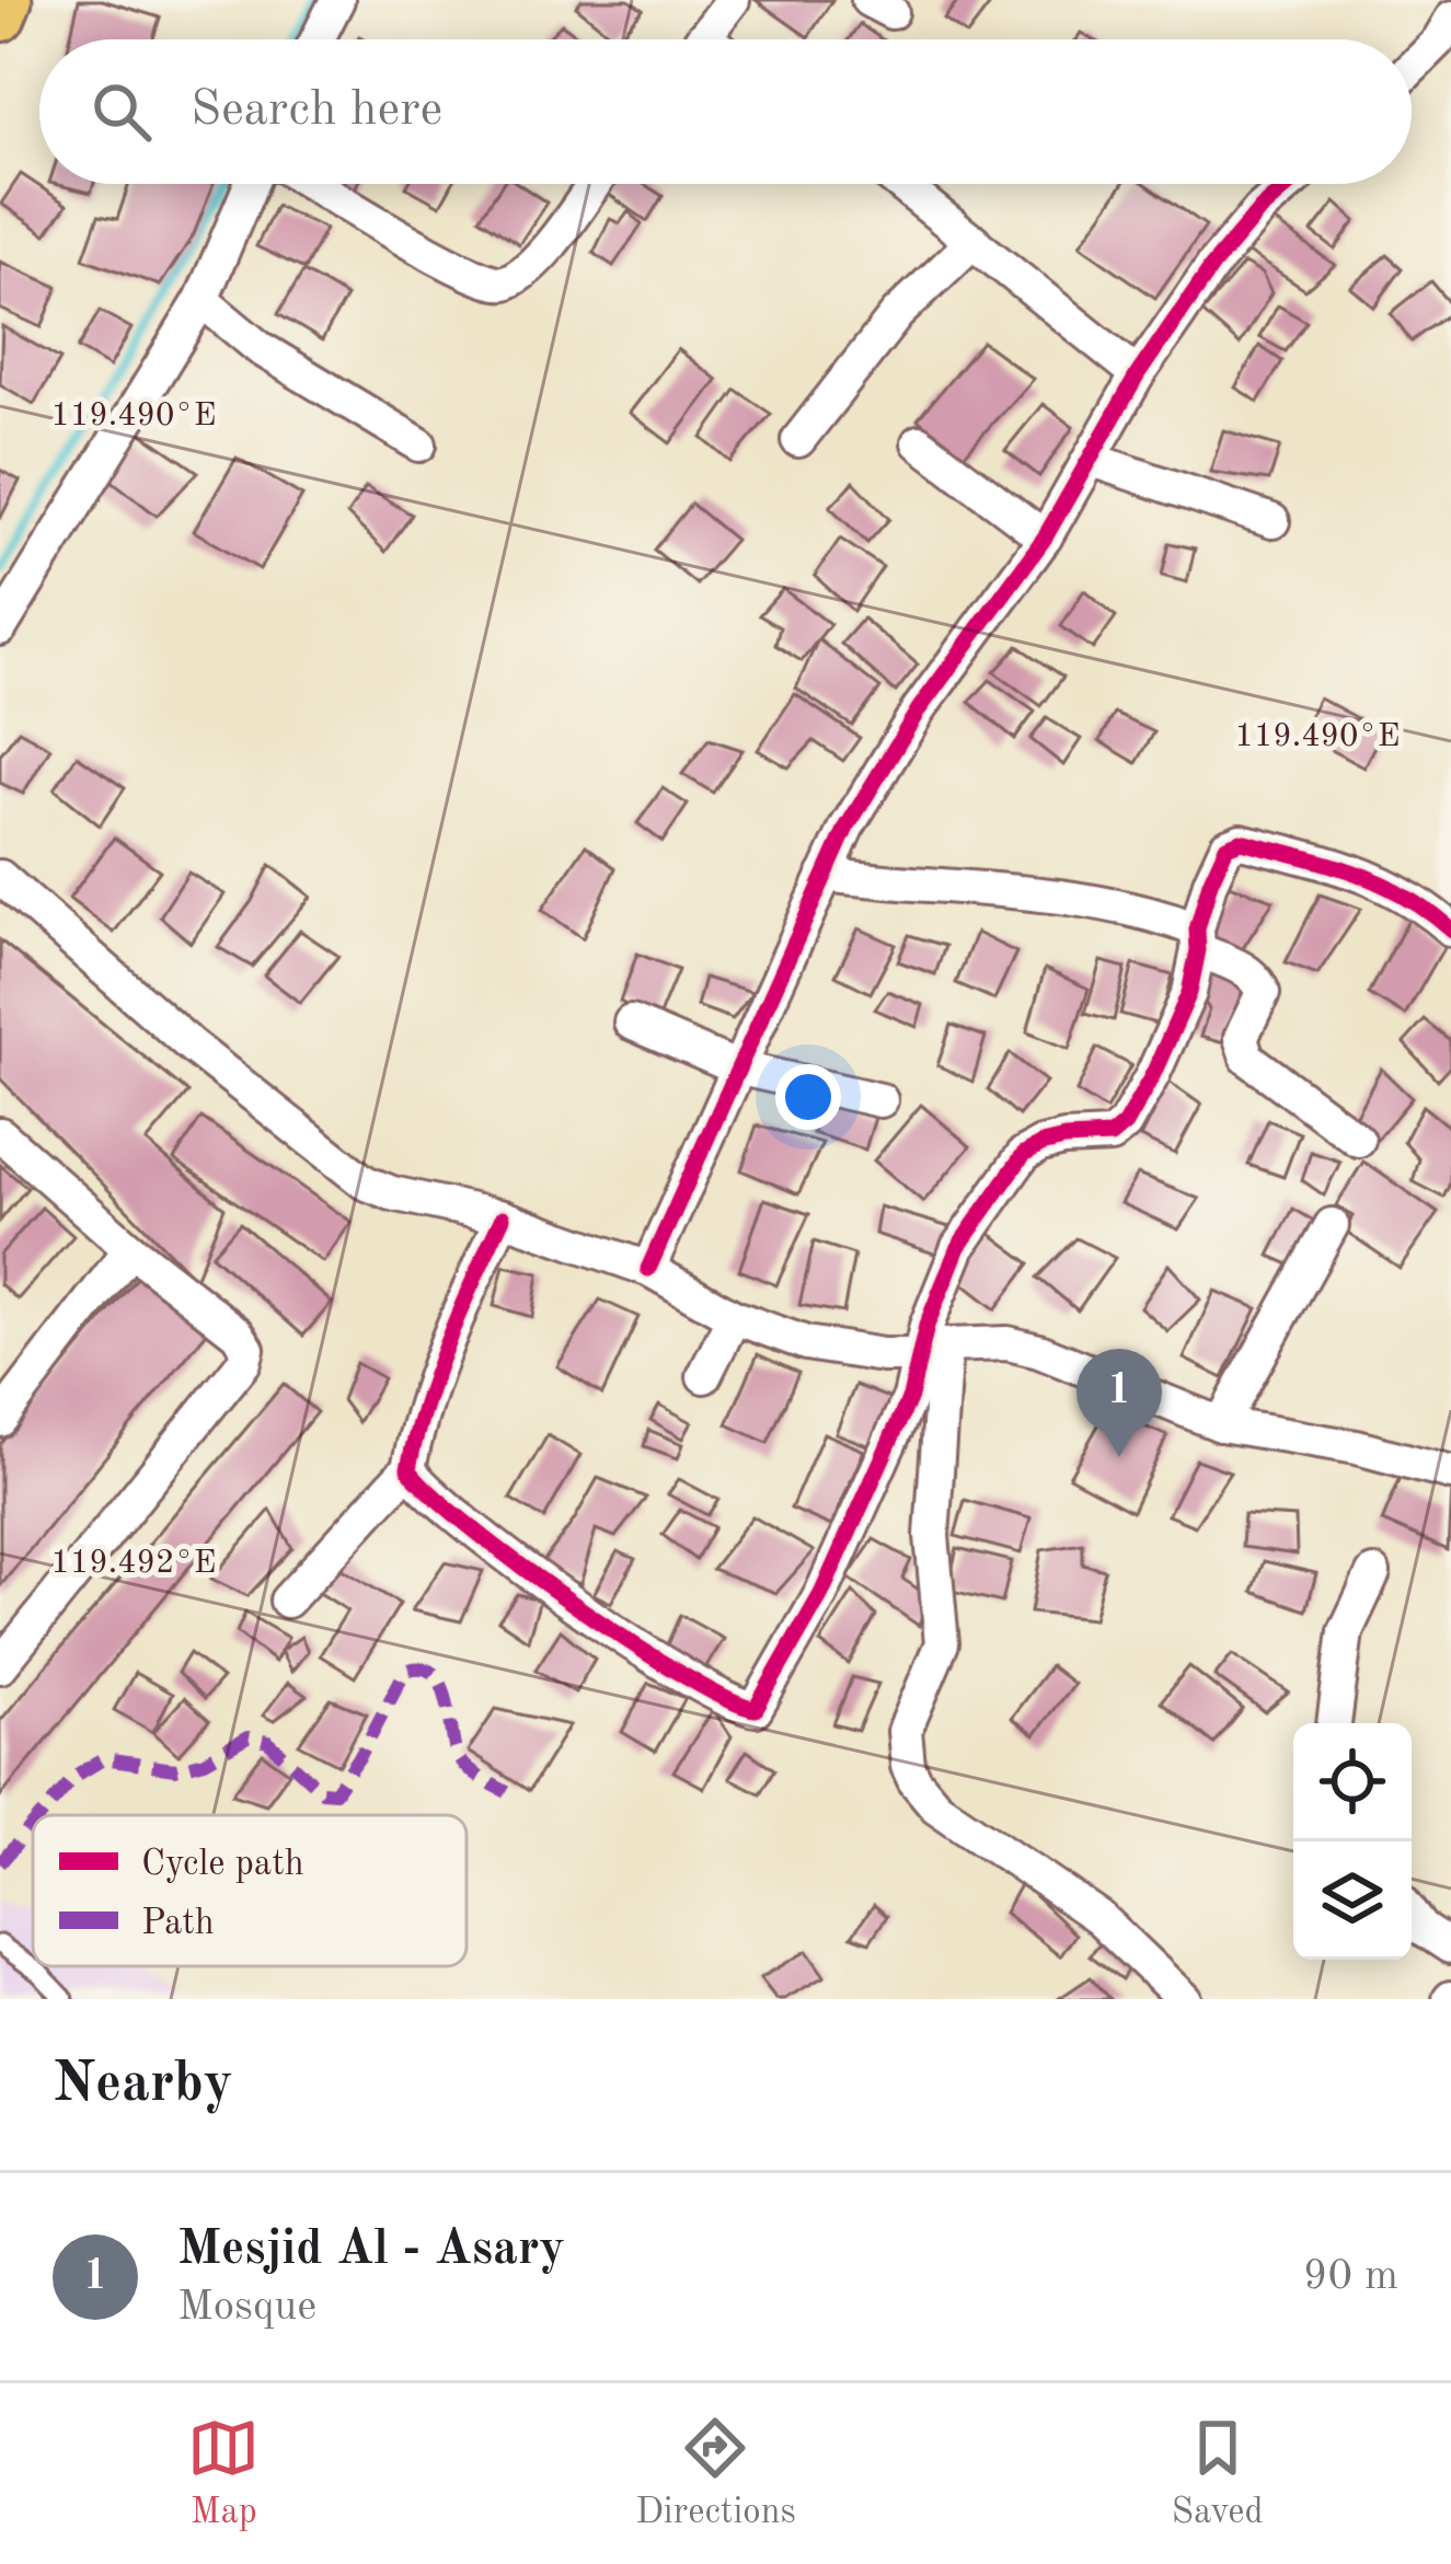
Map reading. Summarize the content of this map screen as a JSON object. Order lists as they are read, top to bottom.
{
  "legend": ["Cycle path", "Path"],
  "page": {
    "search": "Search here",
    "pins": "1",
    "heading": "Nearby",
    "list": [
      {
        "mark": "1",
        "name": "Mesjid Al - Asary",
        "note": "Mosque",
        "value": "90 m"
      }
    ],
    "nav": ["Map", "Directions", "Saved"]
  },
  "coordinates": ["119.490°E", "119.492°E"]
}
